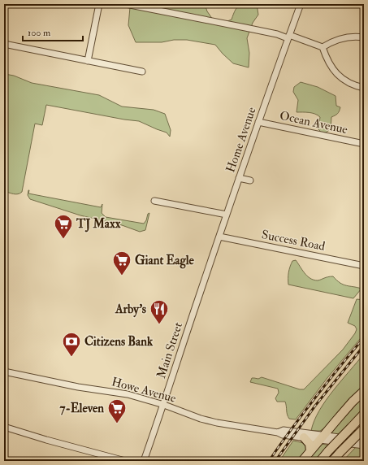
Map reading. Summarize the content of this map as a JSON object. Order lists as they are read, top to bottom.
{
  "streets": {
    "street": [
      "Ocean Avenue",
      "Home Avenue",
      "Success Road",
      "Main Street",
      "Howe Avenue"
    ]
  },
  "crossings": [
    ["Ocean Avenue", "Home Avenue"],
    ["Home Avenue", "Success Road"],
    ["Home Avenue", "Main Street"],
    ["Main Street", "Howe Avenue"]
  ],
  "places": {
    "supermarket": ["TJ Maxx", "Giant Eagle", "7-Eleven"],
    "restaurant": ["Arby's"],
    "bank": ["Citizens Bank"]
  },
  "scale_bar": "100 m"
}
